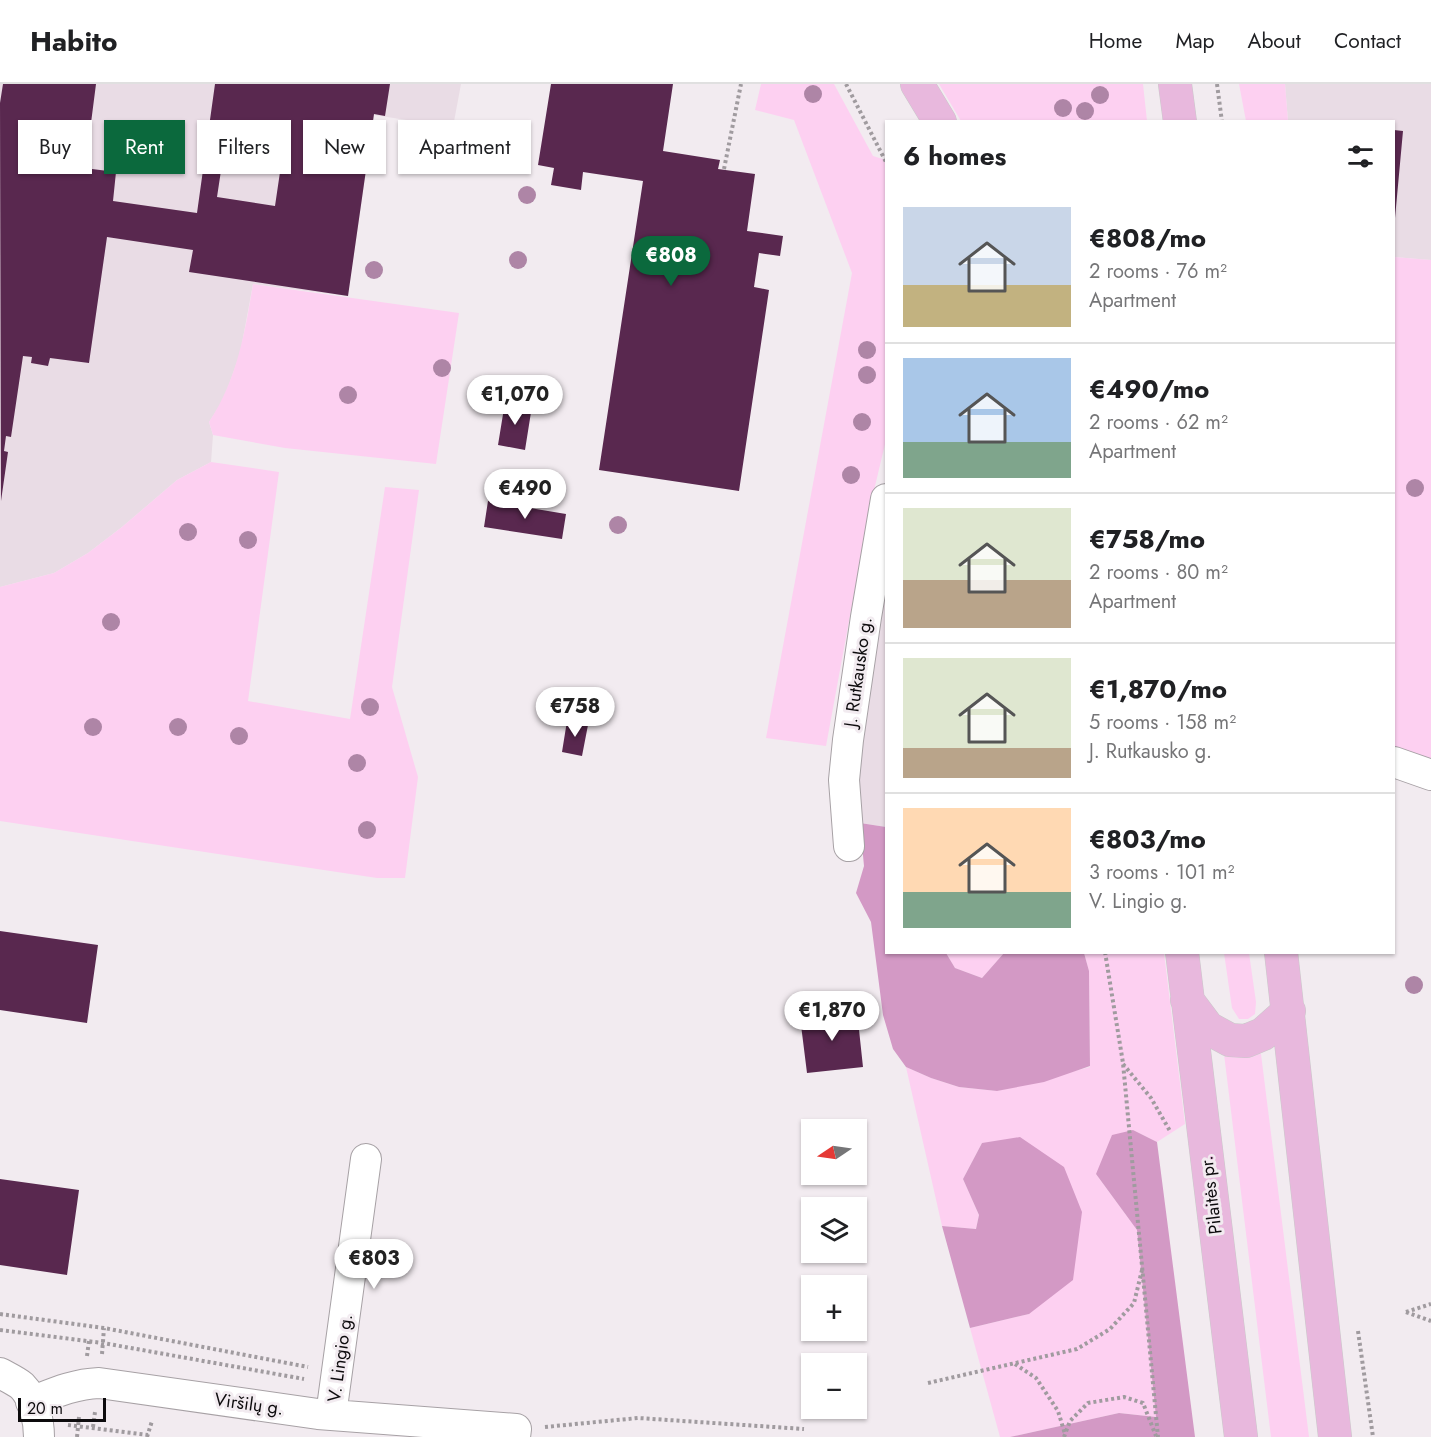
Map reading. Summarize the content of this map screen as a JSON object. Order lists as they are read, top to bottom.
{
  "streets": {
    "main road": ["Pilaitės pr."],
    "street": ["J. Rutkausko g.", "V. Lingio g.", "Viršilų g."]
  },
  "crossings": [
    ["V. Lingio g.", "Viršilų g."]
  ],
  "scale_bar": "20 m",
  "north": "left",
  "page": {
    "header": "Habito",
    "nav": [
      "Home",
      "Map",
      "About",
      "Contact"
    ],
    "chip": [
      "Buy",
      "Rent",
      "Filters",
      "New",
      "Apartment"
    ],
    "heading": "6 homes",
    "list": [
      {
        "name": "€808/mo",
        "note": "2 rooms · 76 m² · Apartment"
      },
      {
        "name": "€490/mo",
        "note": "2 rooms · 62 m² · Apartment"
      },
      {
        "name": "€758/mo",
        "note": "2 rooms · 80 m² · Apartment"
      },
      {
        "name": "€1,870/mo",
        "note": "5 rooms · 158 m² · J. Rutkausko g."
      },
      {
        "name": "€803/mo",
        "note": "3 rooms · 101 m² · V. Lingio g."
      }
    ],
    "price": [
      "€808",
      "€1,070",
      "€490",
      "€758",
      "€1,870",
      "€803"
    ],
    "map_buttons": ["+", "−"],
    "scale": "20 m"
  }
}
